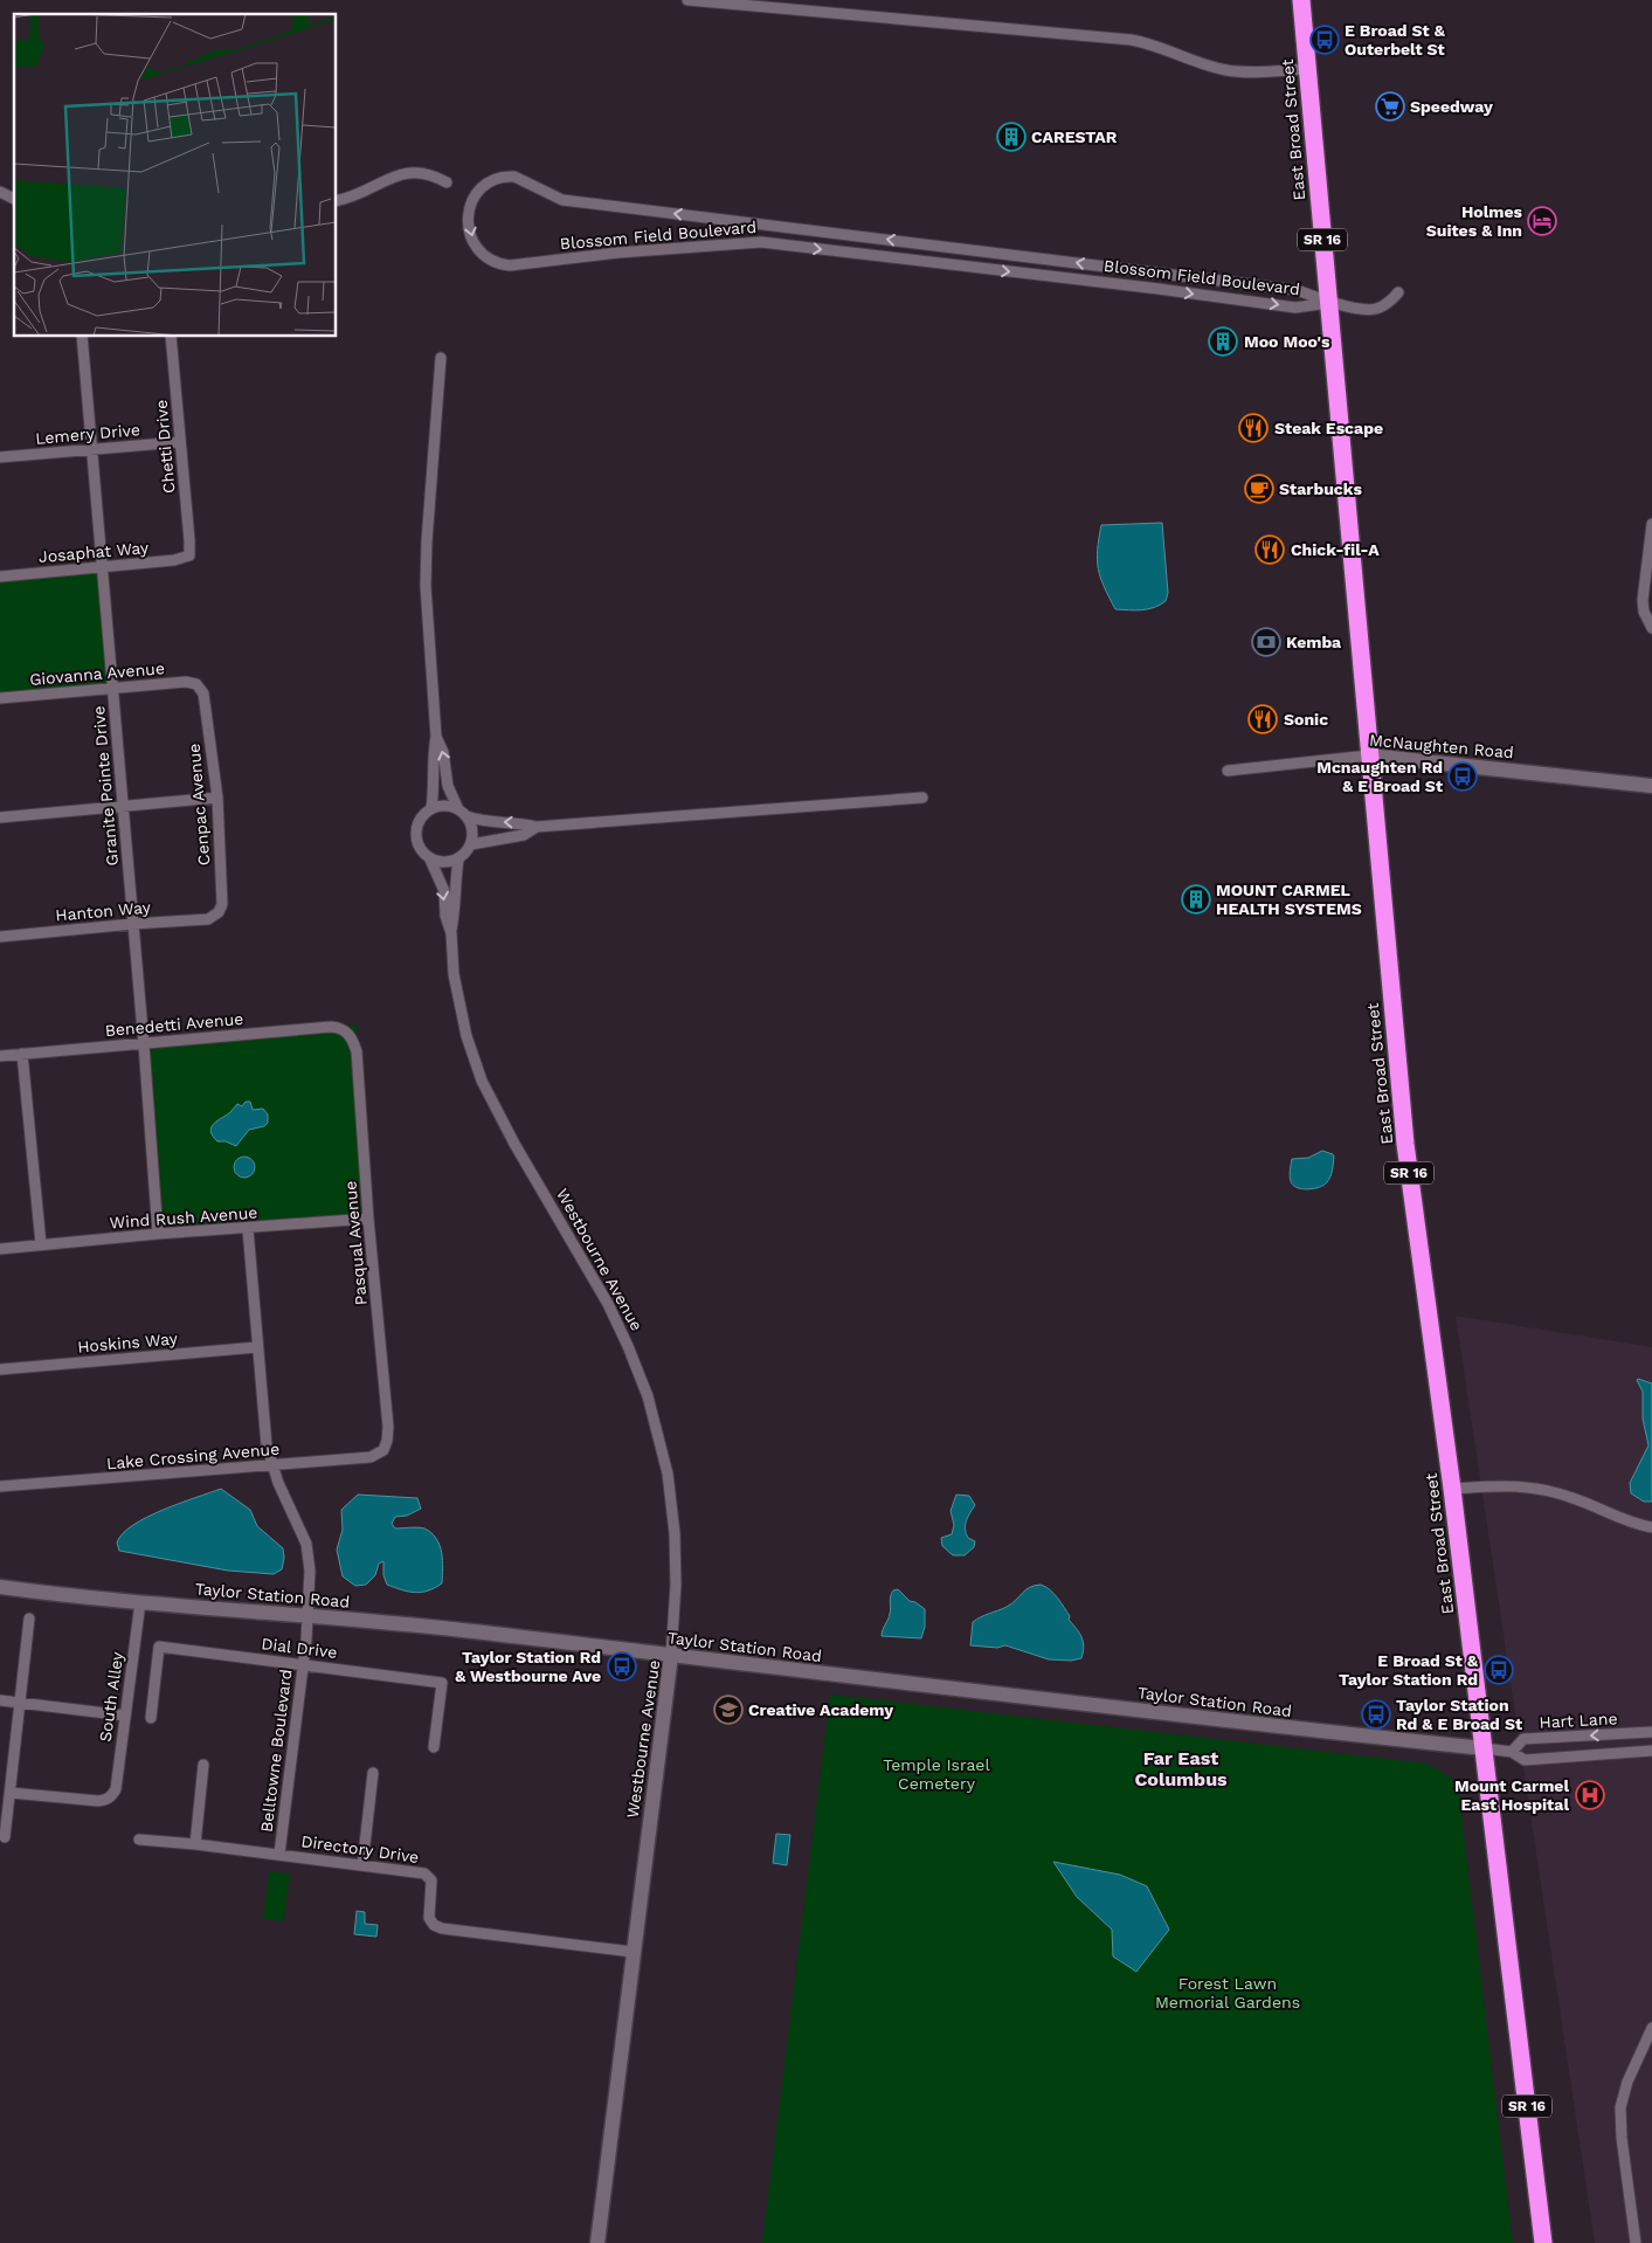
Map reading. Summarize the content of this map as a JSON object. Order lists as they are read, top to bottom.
{
  "streets": {
    "highway": ["East Broad Street", "SR 16"],
    "main road": ["McNaughten Road", "Westbourne Avenue", "Taylor Station Road"],
    "street": [
      "Blossom Field Boulevard",
      "Lemery Drive",
      "Chetti Drive",
      "Josaphat Way",
      "Giovanna Avenue",
      "Granite Pointe Drive",
      "Cenpac Avenue",
      "Hanton Way",
      "Benedetti Avenue",
      "Wind Rush Avenue",
      "Pasqual Avenue",
      "Hoskins Way",
      "Lake Crossing Avenue",
      "Dial Drive",
      "South Alley",
      "Hart Lane",
      "Belltowne Boulevard",
      "Directory Drive"
    ]
  },
  "crossings": [
    ["East Broad Street", "Blossom Field Boulevard"],
    ["East Broad Street", "McNaughten Road"],
    ["East Broad Street", "Taylor Station Road"],
    ["Lemery Drive", "Chetti Drive"],
    ["Lemery Drive", "Granite Pointe Drive"],
    ["Chetti Drive", "Josaphat Way"],
    ["Josaphat Way", "Granite Pointe Drive"],
    ["Giovanna Avenue", "Granite Pointe Drive"],
    ["Giovanna Avenue", "Cenpac Avenue"],
    ["Granite Pointe Drive", "Hanton Way"],
    ["Granite Pointe Drive", "Benedetti Avenue"],
    ["Granite Pointe Drive", "Wind Rush Avenue"],
    ["Cenpac Avenue", "Hanton Way"],
    ["Benedetti Avenue", "Pasqual Avenue"],
    ["Wind Rush Avenue", "Pasqual Avenue"],
    ["Wind Rush Avenue", "Belltowne Boulevard"],
    ["Pasqual Avenue", "Lake Crossing Avenue"],
    ["Westbourne Avenue", "Taylor Station Road"],
    ["Westbourne Avenue", "Directory Drive"],
    ["Hoskins Way", "Belltowne Boulevard"],
    ["Lake Crossing Avenue", "Belltowne Boulevard"],
    ["Taylor Station Road", "South Alley"],
    ["Taylor Station Road", "Belltowne Boulevard"],
    ["Dial Drive", "Belltowne Boulevard"],
    ["Belltowne Boulevard", "Directory Drive"]
  ],
  "districts": ["Far East Columbus"],
  "parks": ["Temple Israel Cemetery", "Forest Lawn Memorial Gardens"],
  "places": {
    "bus stop": [
      "E Broad St & Outerbelt St",
      "Mcnaughten Rd & E Broad St",
      "Taylor Station Rd & Westbourne Ave",
      "E Broad St & Taylor Station Rd",
      "Taylor Station Rd & E Broad St"
    ],
    "supermarket": ["Speedway"],
    "building": ["CARESTAR", "Moo Moo's", "MOUNT CARMEL HEALTH SYSTEMS"],
    "hotel": ["Holmes Suites & Inn"],
    "restaurant": ["Steak Escape", "Chick-fil-A", "Sonic"],
    "cafe": ["Starbucks"],
    "bank": ["Kemba"],
    "school or university": ["Creative Academy"],
    "hospital": ["Mount Carmel East Hospital"]
  }
}
